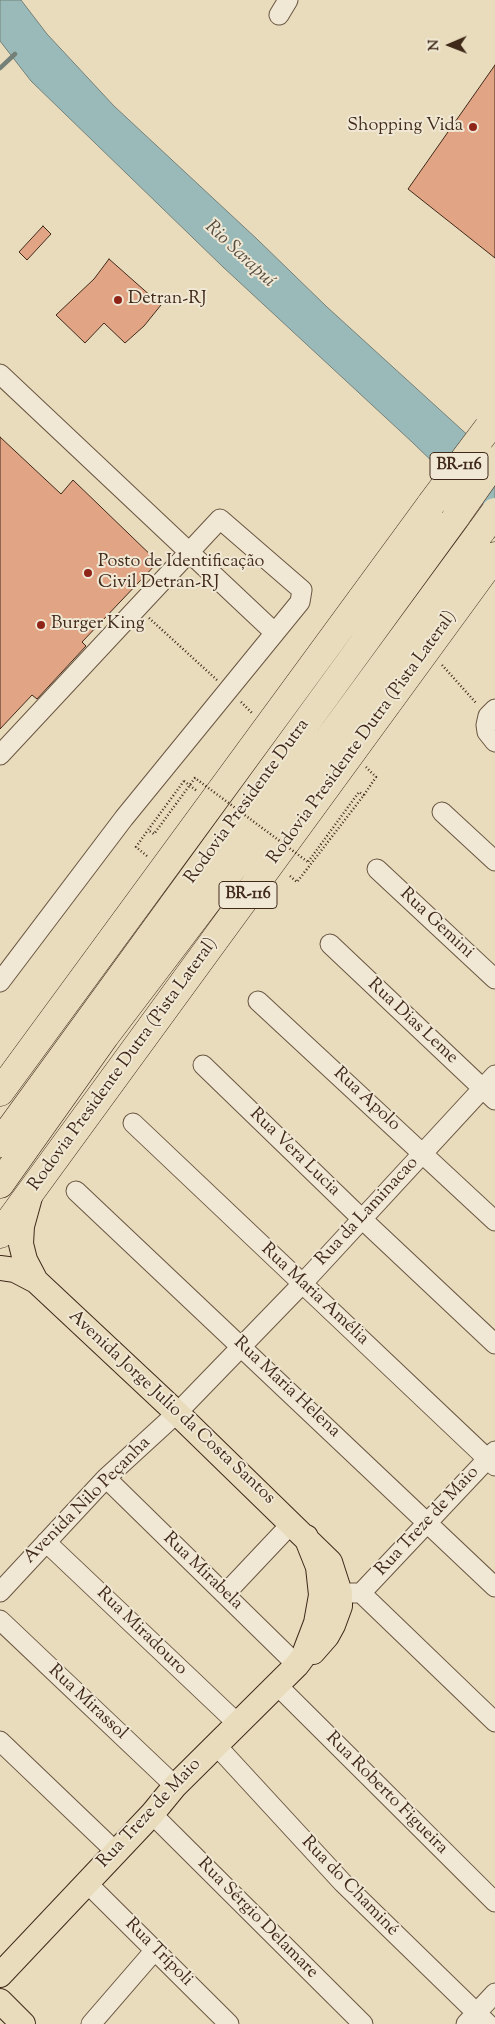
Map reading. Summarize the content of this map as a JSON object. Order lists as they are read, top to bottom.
{
  "streets": {
    "highway": ["BR-116", "Rodovia Presidente Dutra (Pista Lateral)", "Rodovia Presidente Dutra"],
    "main road": ["Avenida Jorge Julio da Costa Santos", "Rua Treze de Maio"],
    "street": [
      "Rua Gemini",
      "Rua Dias Leme",
      "Rua Apolo",
      "Rua Vera Lucia",
      "Rua da Laminacao",
      "Rua Maria Amélia",
      "Rua Maria Helena",
      "Avenida Nilo Peçanha",
      "Rua Mirabela",
      "Rua Miradouro",
      "Rua Mirassol",
      "Rua Roberto Figueira",
      "Rua do Chaminé",
      "Rua Sérgio Delamare",
      "Rua Trípoli"
    ]
  },
  "crossings": [
    ["Rua Dias Leme", "Rua da Laminacao"],
    ["Rua Apolo", "Rua da Laminacao"],
    ["Rua Vera Lucia", "Rua da Laminacao"],
    ["Rua da Laminacao", "Rua Maria Amélia"],
    ["Rua da Laminacao", "Rua Maria Helena"],
    ["Rua da Laminacao", "Avenida Jorge Julio da Costa Santos"],
    ["Rua da Laminacao", "Avenida Nilo Peçanha"],
    ["Rua Maria Amélia", "Rua Treze de Maio"],
    ["Rua Maria Helena", "Rua Treze de Maio"],
    ["Avenida Jorge Julio da Costa Santos", "Avenida Nilo Peçanha"],
    ["Avenida Jorge Julio da Costa Santos", "Rua Treze de Maio"],
    ["Avenida Nilo Peçanha", "Rua Mirabela"],
    ["Avenida Nilo Peçanha", "Rua Miradouro"],
    ["Rua Treze de Maio", "Rua Mirabela"],
    ["Rua Treze de Maio", "Rua Miradouro"],
    ["Rua Treze de Maio", "Rua Mirassol"],
    ["Rua Treze de Maio", "Rua Roberto Figueira"],
    ["Rua Treze de Maio", "Rua do Chaminé"],
    ["Rua Treze de Maio", "Rua Sérgio Delamare"],
    ["Rua Treze de Maio", "Rua Trípoli"]
  ],
  "water": ["Rio Sarapuí"],
  "places": [
    "Shopping Vida",
    "Detran-RJ",
    "Posto de Identificação Civil Detran-RJ",
    "Burger King"
  ],
  "north": "left"
}
